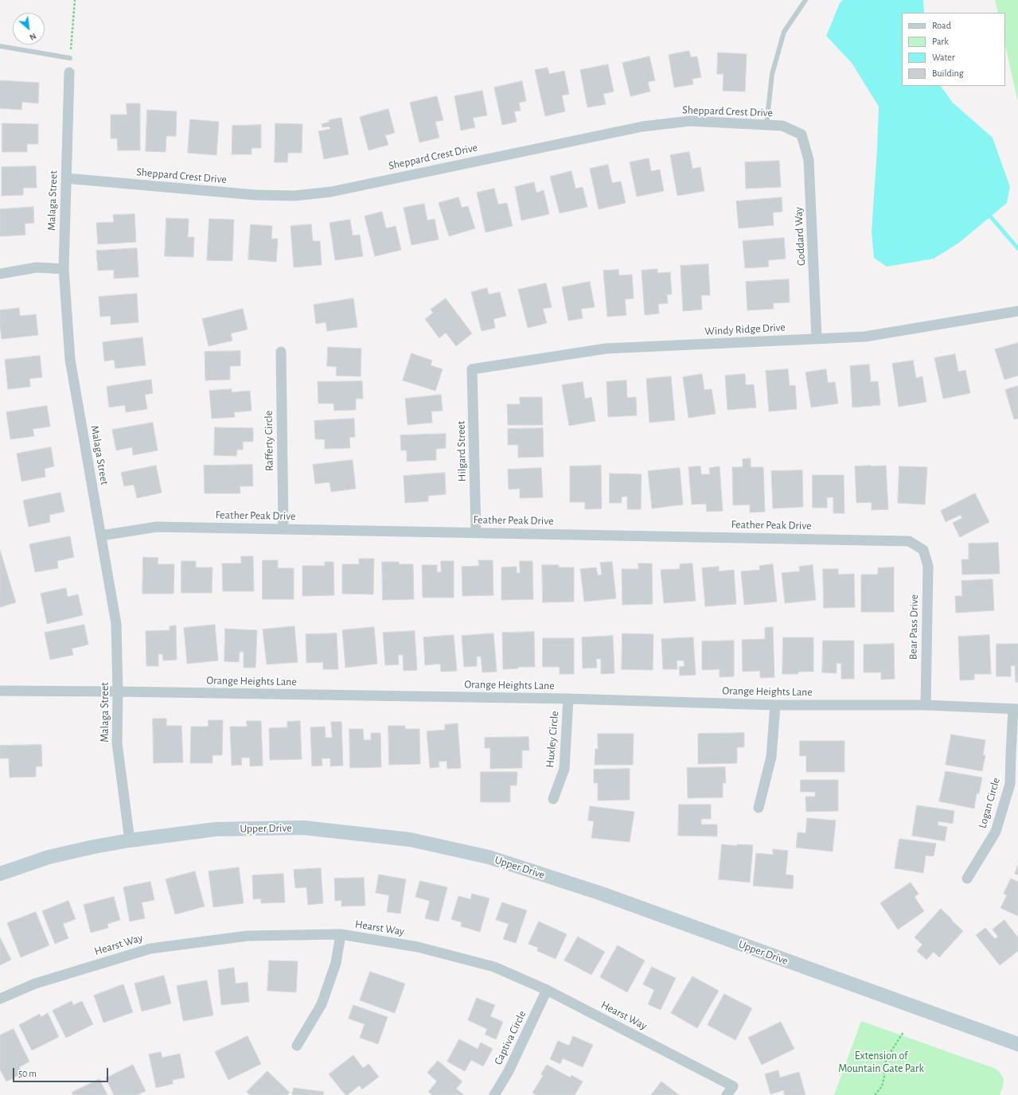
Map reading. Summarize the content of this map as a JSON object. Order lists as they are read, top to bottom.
{
  "streets": {
    "main road": ["Upper Drive"],
    "street": [
      "Sheppard Crest Drive",
      "Malaga Street",
      "Goddard Way",
      "Windy Ridge Drive",
      "Rafferty Circle",
      "Hilgard Street",
      "Feather Peak Drive",
      "Bear Pass Drive",
      "Orange Heights Lane",
      "Huxley Circle",
      "Logan Circle",
      "Hearst Way",
      "Captiva Circle"
    ]
  },
  "crossings": [
    ["Sheppard Crest Drive", "Malaga Street"],
    ["Sheppard Crest Drive", "Goddard Way"],
    ["Malaga Street", "Feather Peak Drive"],
    ["Malaga Street", "Orange Heights Lane"],
    ["Malaga Street", "Upper Drive"],
    ["Goddard Way", "Windy Ridge Drive"],
    ["Windy Ridge Drive", "Hilgard Street"],
    ["Rafferty Circle", "Feather Peak Drive"],
    ["Hilgard Street", "Feather Peak Drive"],
    ["Feather Peak Drive", "Bear Pass Drive"],
    ["Bear Pass Drive", "Orange Heights Lane"],
    ["Orange Heights Lane", "Huxley Circle"],
    ["Orange Heights Lane", "Logan Circle"],
    ["Hearst Way", "Captiva Circle"]
  ],
  "parks": ["Extension of Mountain Gate Park"],
  "legend": [
    "Road",
    "Park",
    "Water",
    "Building"
  ],
  "scale_bar": "50 m",
  "north": "bottom right"
}
